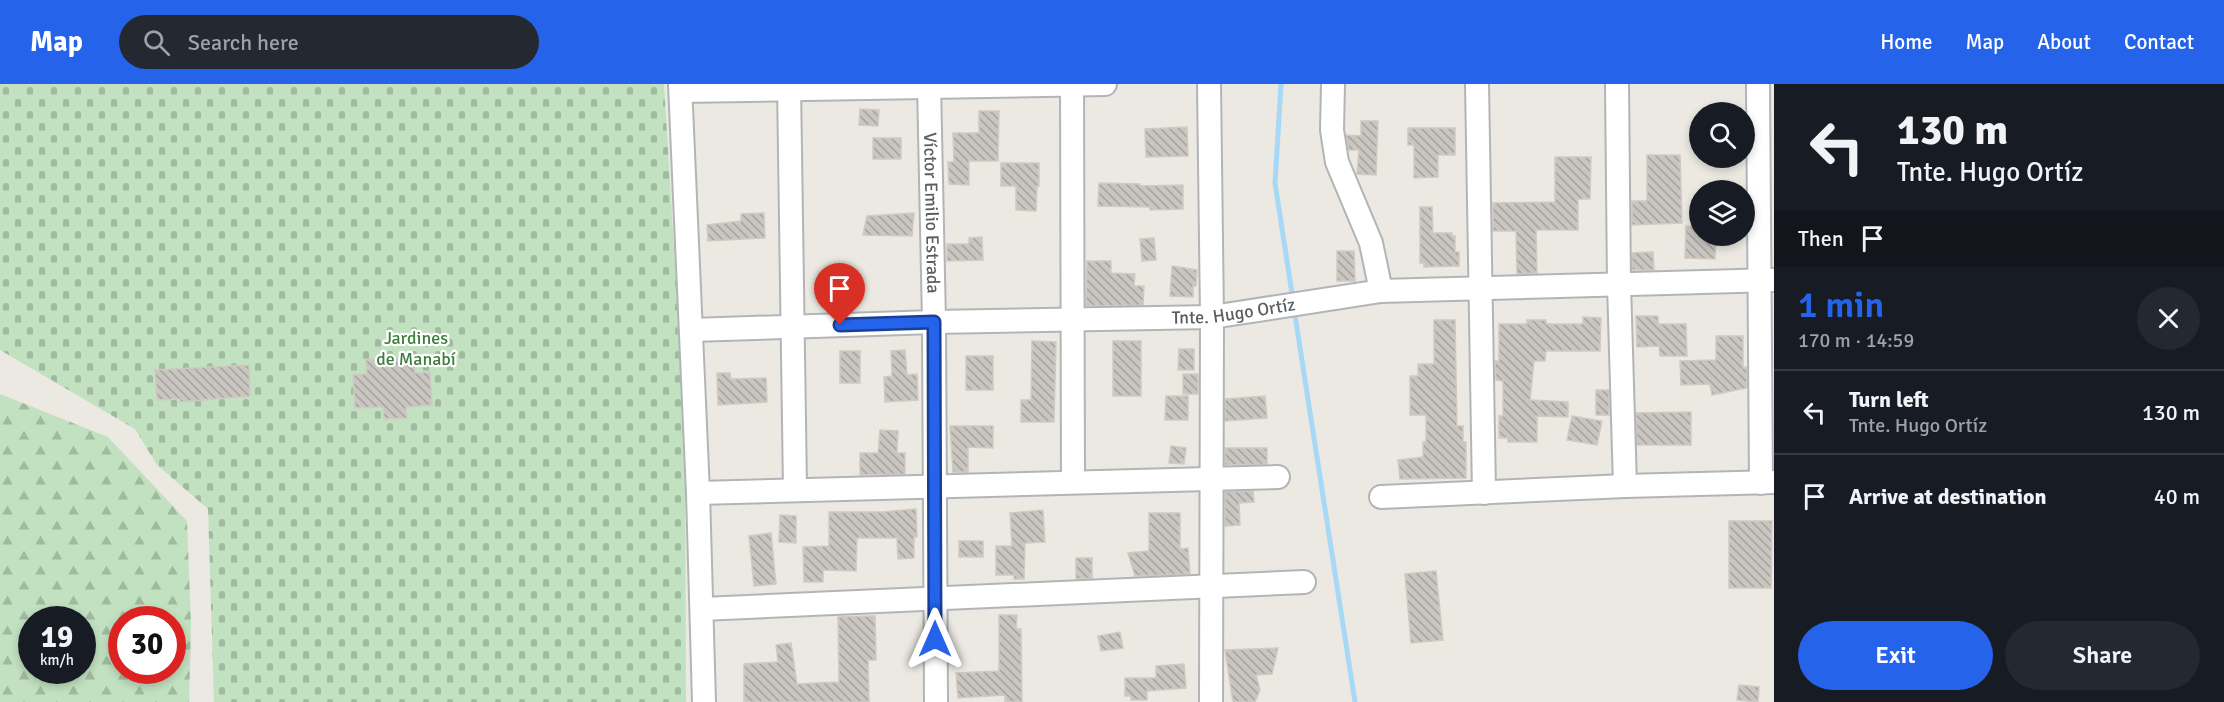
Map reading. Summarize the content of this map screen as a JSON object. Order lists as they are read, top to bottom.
{
  "streets": {
    "street": ["Víctor Emilio Estrada", "Tnte. Hugo Ortíz"]
  },
  "crossings": [
    ["Víctor Emilio Estrada", "Tnte. Hugo Ortíz"]
  ],
  "parks": ["Jardines de Manabí"],
  "page": {
    "header": "Map",
    "search": "Search here",
    "nav": [
      "Home",
      "Map",
      "About",
      "Contact"
    ],
    "turn": ["130 m", "Tnte. Hugo Ortíz"],
    "then": "Then",
    "heading": ["1 min", "170 m · 14:59"],
    "list": [
      {
        "name": "Turn left",
        "note": "Tnte. Hugo Ortíz",
        "value": "130 m"
      },
      {
        "name": "Arrive at destination",
        "value": "40 m"
      }
    ],
    "speed": "19 km/h",
    "limit": "30",
    "buttons": ["Exit", "Share"]
  }
}
